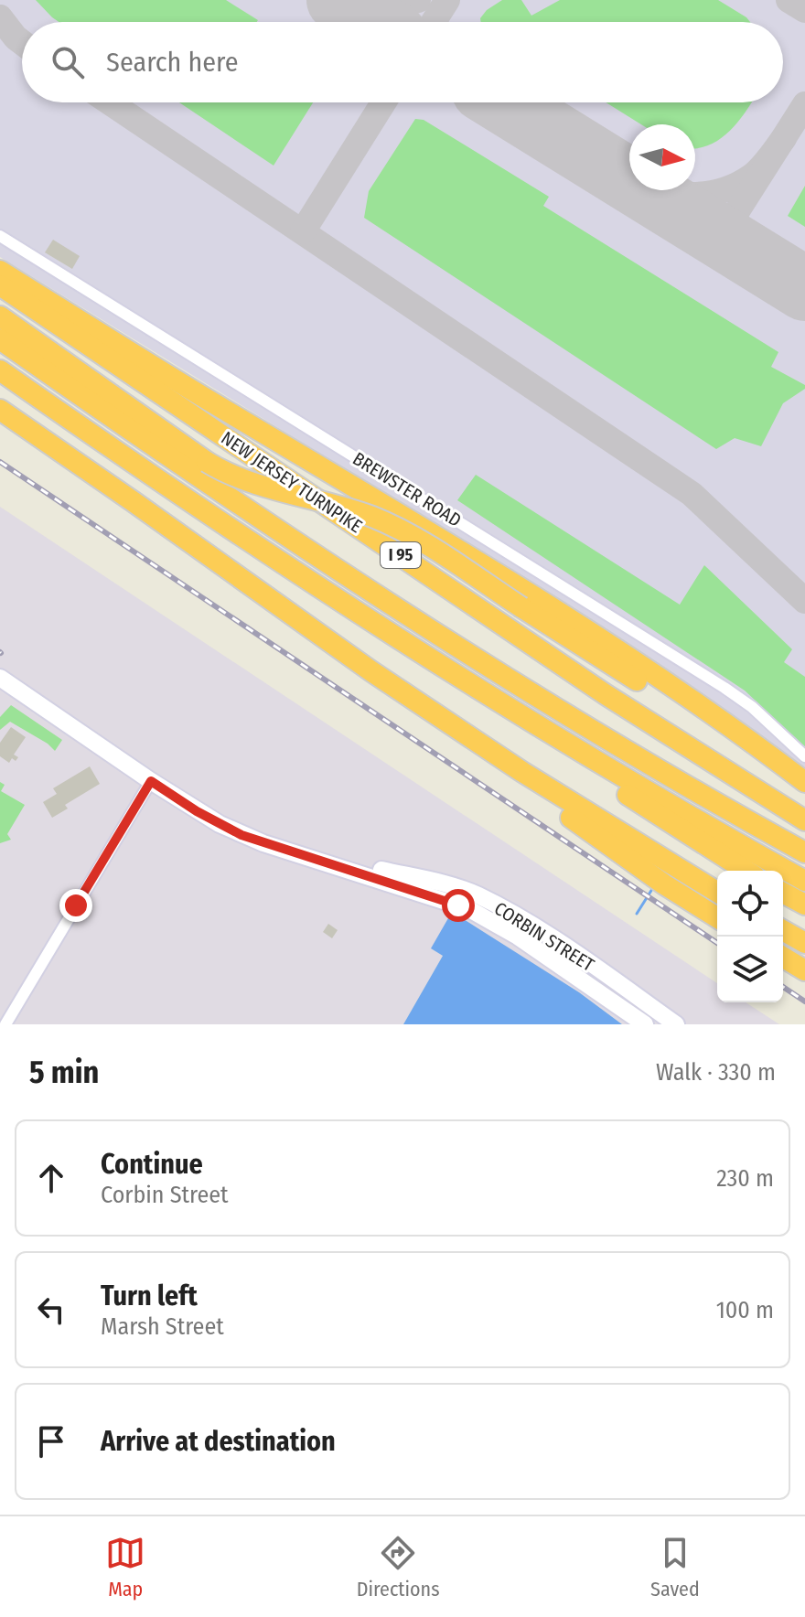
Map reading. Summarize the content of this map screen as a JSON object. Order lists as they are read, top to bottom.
{
  "streets": {
    "highway": ["NEW JERSEY TURNPIKE", "I 95"],
    "main road": ["CORBIN STREET"],
    "street": ["BREWSTER ROAD"]
  },
  "north": "right",
  "page": {
    "search": "Search here",
    "heading": ["5 min", "Walk · 330 m"],
    "list": [
      ["Continue", "Corbin Street", "230 m"],
      ["Turn left", "Marsh Street", "100 m"],
      "Arrive at destination"
    ],
    "nav": ["Map", "Directions", "Saved"]
  }
}
